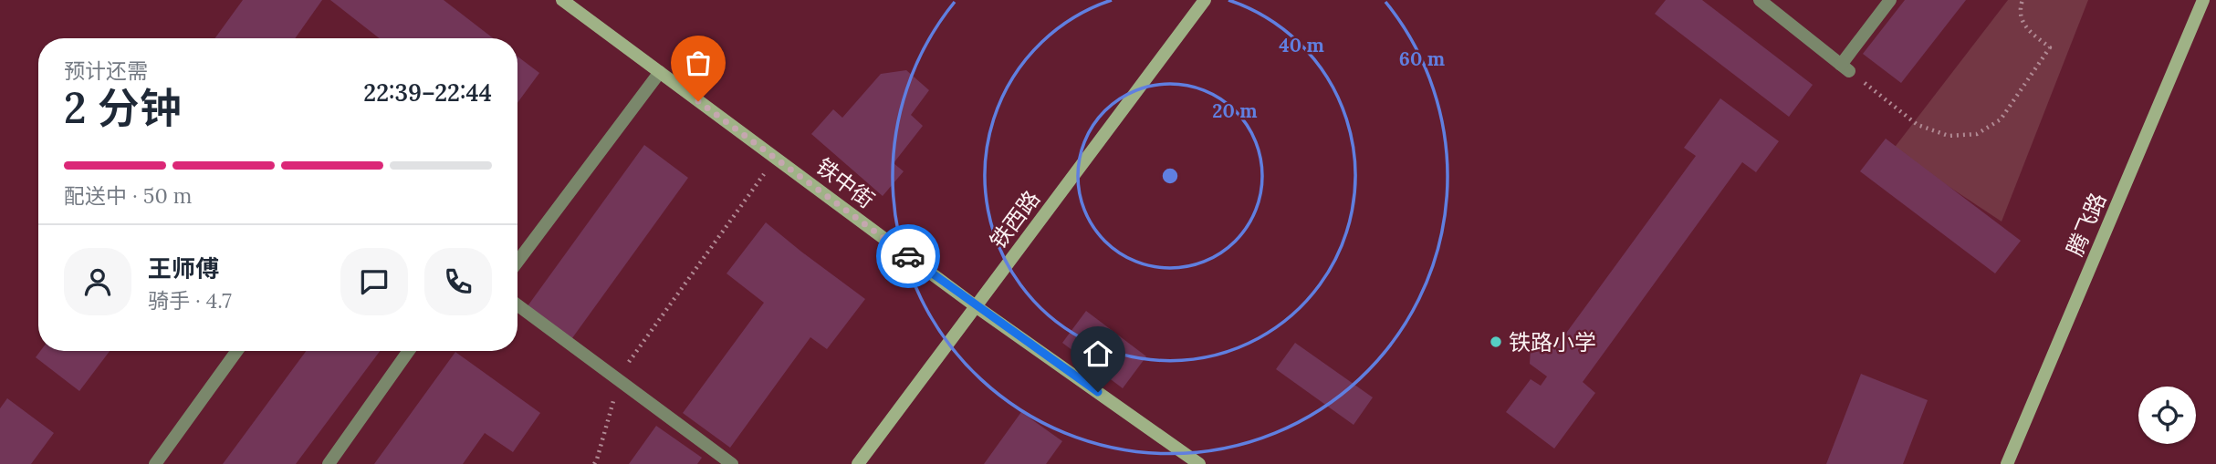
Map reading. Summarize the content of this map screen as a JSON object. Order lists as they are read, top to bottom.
{
  "streets": {
    "street": ["铁中街", "铁西路", "腾飞路"]
  },
  "crossings": [
    ["铁中街", "铁西路"]
  ],
  "places": ["铁路小学"],
  "page": {
    "heading": ["2 分钟", "预计还需", "22:39–22:44"],
    "panel": ["王师傅", "骑手 · 4.7"],
    "bar": "配送中 · 50 m"
  },
  "rings": ["40 m", "60 m", "20 m"]
}
